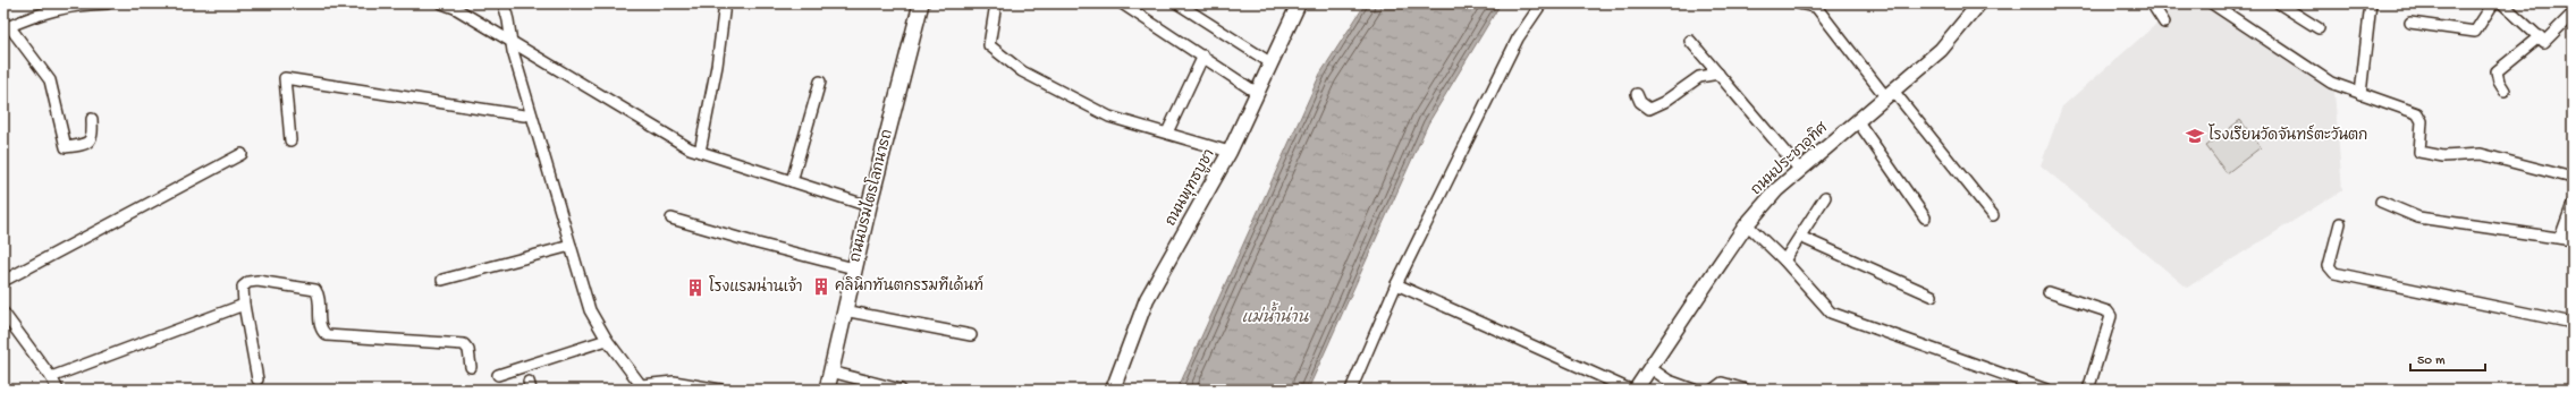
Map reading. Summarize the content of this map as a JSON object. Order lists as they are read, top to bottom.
{
  "streets": {
    "main road": ["ถนนบรมไตรโลกนารถ"],
    "street": ["ถนนประชาอุทิศ", "ถนนพุทธบูชา"]
  },
  "water": ["แม่น้ำน่าน"],
  "places": {
    "school or university": ["โรงเรียนวัดจันทร์ตะวันตก"],
    "building": ["คลินิกทันตกรรมทีเด้นท์", "โรงแรมน่านเจ้า"]
  },
  "scale_bar": "50 m"
}
